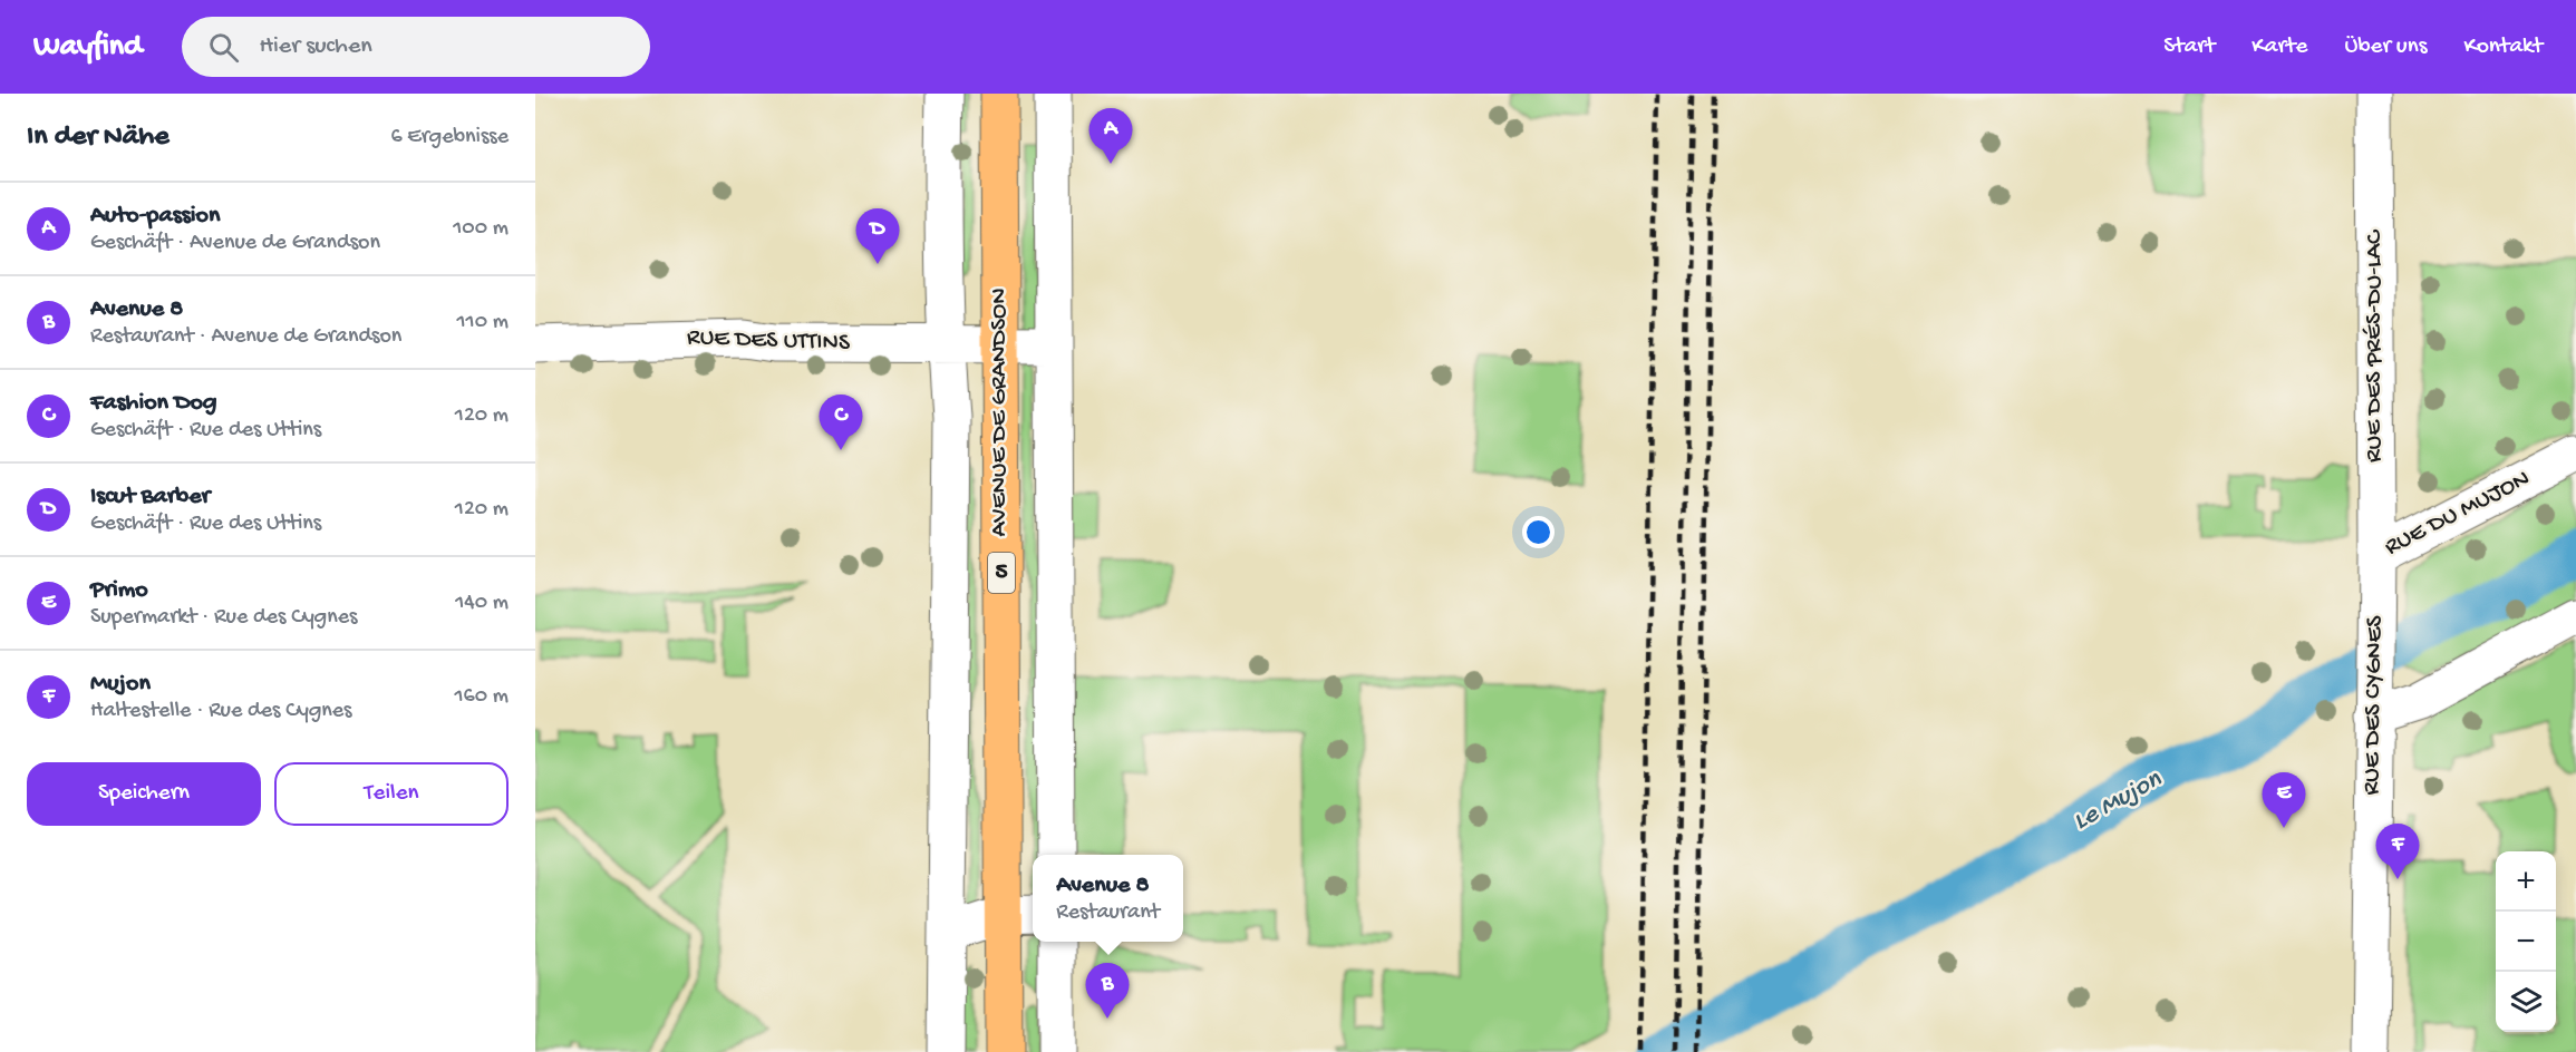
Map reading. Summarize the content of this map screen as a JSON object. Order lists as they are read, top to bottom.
{
  "streets": {
    "main road": ["AVENUE DE GRANDSON", "5"],
    "street": [
      "RUE DES UTTINS",
      "RUE DES PRÉS-DU-LAC",
      "RUE DU MUJON",
      "RUE DES CYGNES"
    ]
  },
  "crossings": [
    ["RUE DES UTTINS", "AVENUE DE GRANDSON"],
    ["RUE DES PRÉS-DU-LAC", "RUE DU MUJON"],
    ["RUE DES PRÉS-DU-LAC", "RUE DES CYGNES"]
  ],
  "water": ["Le Mujon"],
  "page": {
    "header": "Wayfind",
    "search": "Hier suchen",
    "nav": [
      "Start",
      "Karte",
      "Über uns",
      "Kontakt"
    ],
    "heading": ["In der Nähe", "6 Ergebnisse"],
    "pins": [
      "A",
      "D",
      "C",
      "E",
      "F",
      "B"
    ],
    "list": [
      {
        "mark": "A",
        "name": "Auto-passion",
        "note": "Geschäft · Avenue de Grandson",
        "value": "100 m"
      },
      {
        "mark": "B",
        "name": "Avenue 8",
        "note": "Restaurant · Avenue de Grandson",
        "value": "110 m"
      },
      {
        "mark": "C",
        "name": "Fashion Dog",
        "note": "Geschäft · Rue des Uttins",
        "value": "120 m"
      },
      {
        "mark": "D",
        "name": "Iscut Barber",
        "note": "Geschäft · Rue des Uttins",
        "value": "120 m"
      },
      {
        "mark": "E",
        "name": "Primo",
        "note": "Supermarkt · Rue des Cygnes",
        "value": "140 m"
      },
      {
        "mark": "F",
        "name": "Mujon",
        "note": "Haltestelle · Rue des Cygnes",
        "value": "160 m"
      }
    ],
    "buttons": ["Speichern", "Teilen"],
    "map_buttons": ["+", "−"],
    "popup": ["Avenue 8", "Restaurant"]
  }
}
